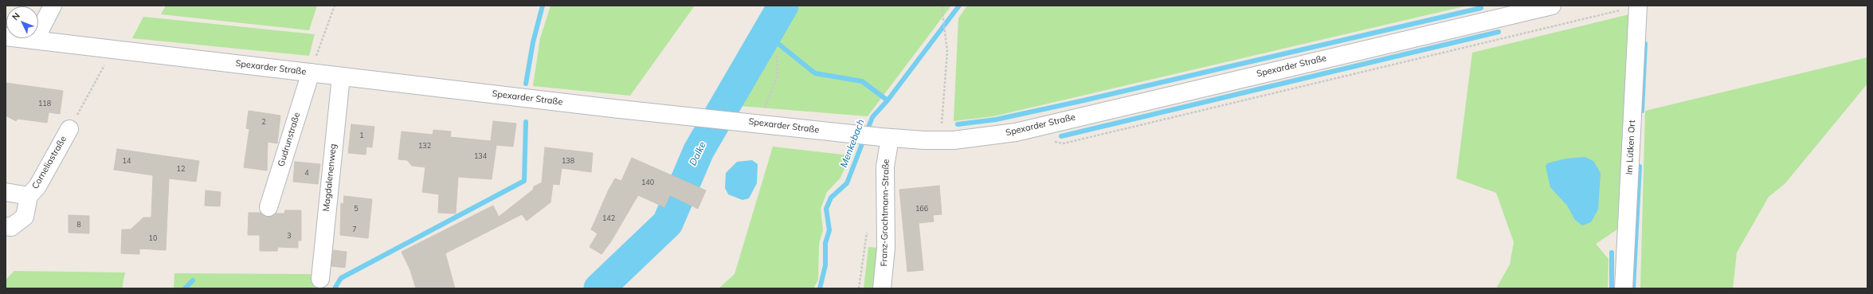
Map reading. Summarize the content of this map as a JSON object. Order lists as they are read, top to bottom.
{
  "streets": {
    "main road": [
      "Spexarder Straße",
      "Gudrunstraße",
      "Im Lütken Ort",
      "Corneliastraße",
      "Magdalenenweg",
      "Franz-Grochtmann-Straße"
    ]
  },
  "crossings": [
    ["Spexarder Straße", "Gudrunstraße"],
    ["Spexarder Straße", "Magdalenenweg"],
    ["Spexarder Straße", "Franz-Grochtmann-Straße"]
  ],
  "water": ["Menkebach", "Dalke"],
  "house_numbers": [
    "118",
    "2",
    "1",
    "132",
    "134",
    "14",
    "138",
    "12",
    "4",
    "140",
    "5",
    "166",
    "142",
    "8",
    "7",
    "3",
    "10"
  ],
  "north": "top left"
}
